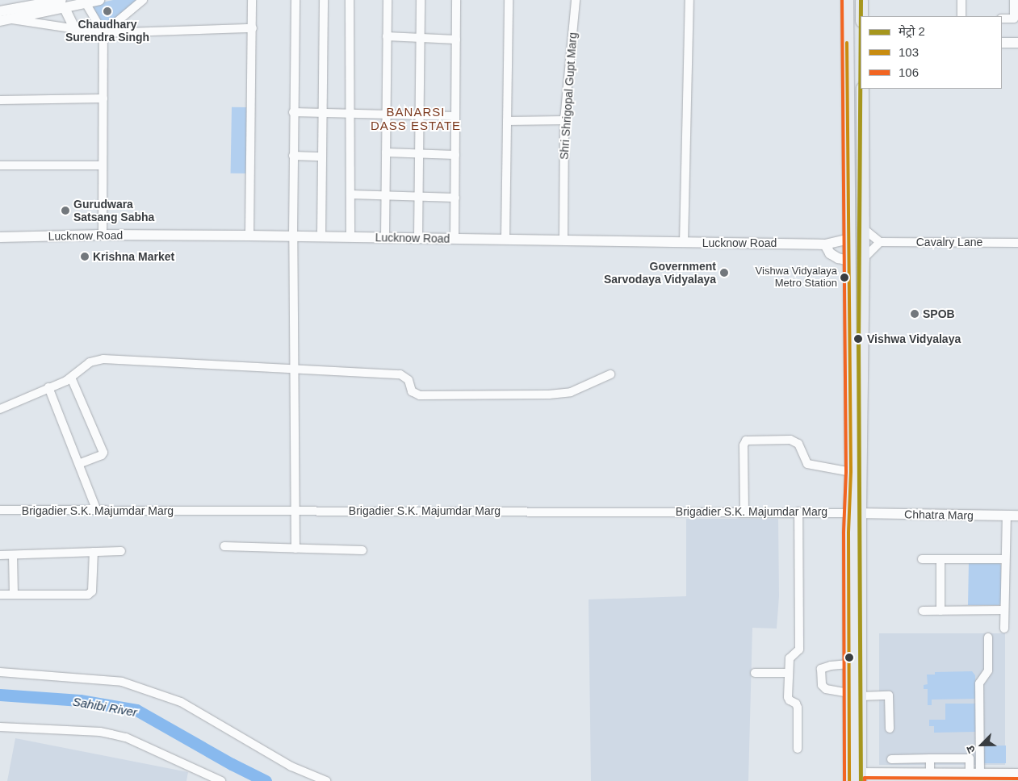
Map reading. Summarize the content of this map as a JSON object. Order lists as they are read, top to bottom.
{
  "streets": {
    "street": [
      "Shri Shrigopal Gupt Marg",
      "Lucknow Road",
      "Cavalry Lane",
      "Brigadier S.K. Majumdar Marg",
      "Chhatra Marg"
    ]
  },
  "crossings": [
    ["Shri Shrigopal Gupt Marg", "Lucknow Road"],
    ["Brigadier S.K. Majumdar Marg", "Chhatra Marg"]
  ],
  "districts": ["BANARSI DASS ESTATE"],
  "water": ["Sahibi River"],
  "places": [
    "Chaudhary Surendra Singh",
    "Gurudwara Satsang Sabha",
    "Krishna Market",
    "Government Sarvodaya Vidyalaya",
    "Vishwa Vidyalaya Metro Station",
    "SPOB",
    "Vishwa Vidyalaya"
  ],
  "lines": ["metro line 2", "transit line 106", "transit line 103"],
  "legend": ["मेट्रो 2", "103", "106"],
  "north": "bottom left"
}
